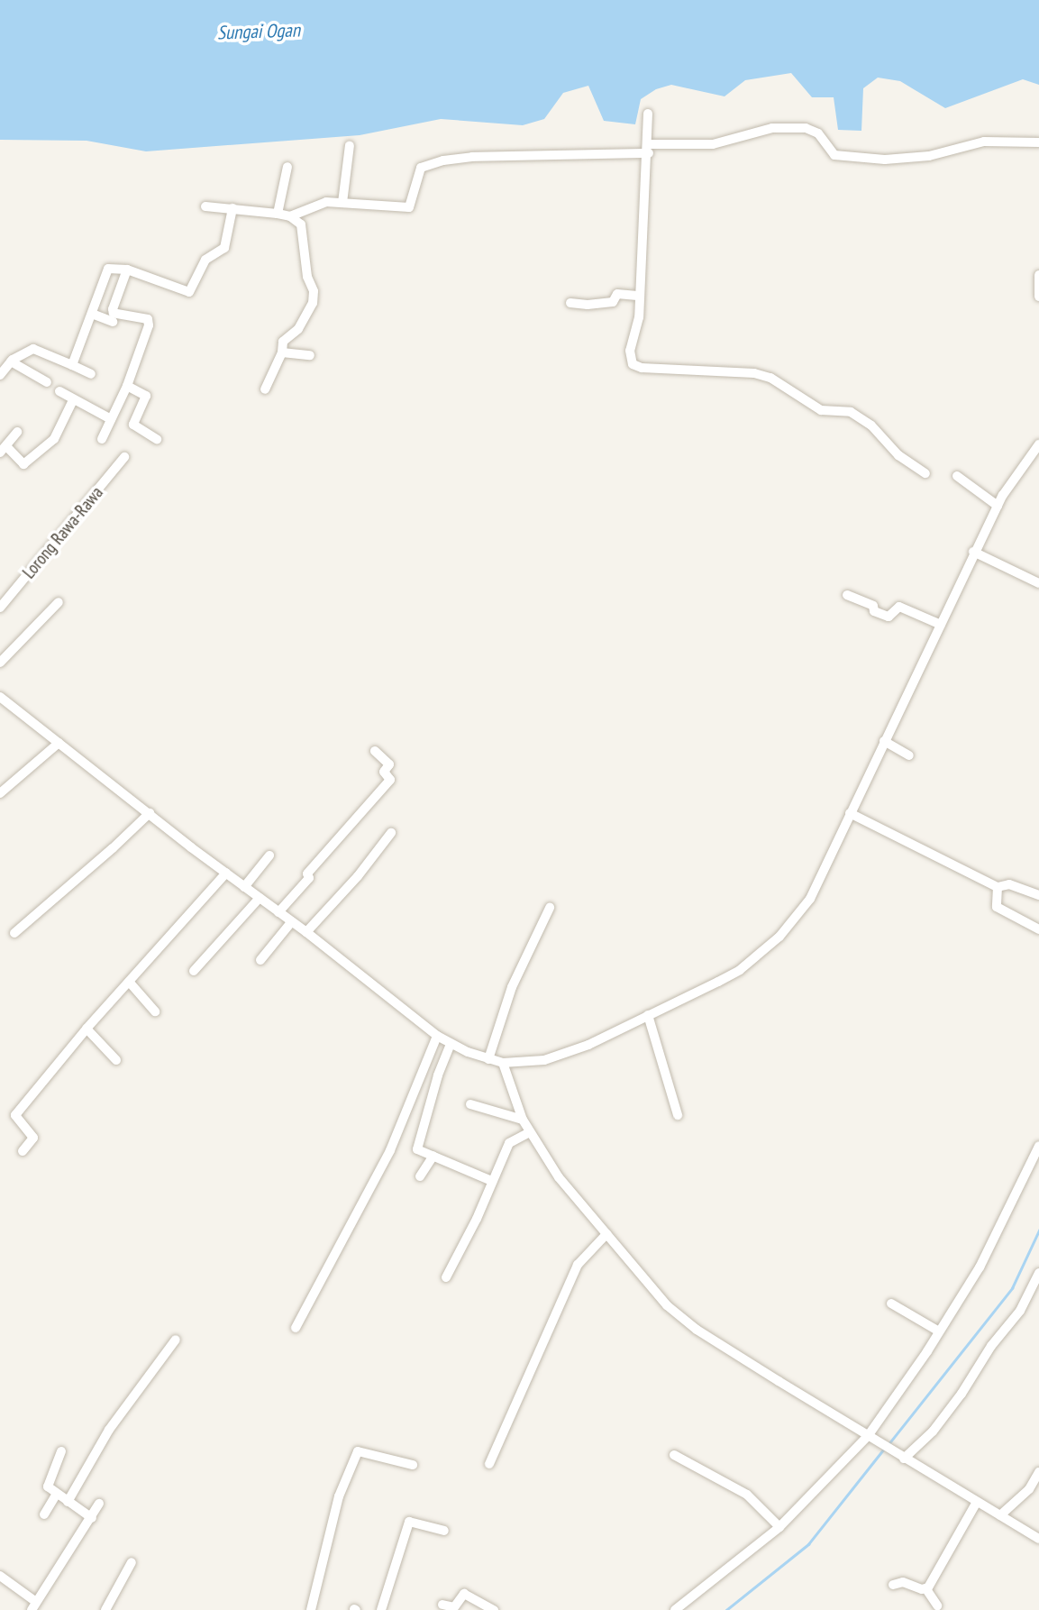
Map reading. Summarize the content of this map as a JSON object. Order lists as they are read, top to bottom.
{
  "streets": {
    "street": ["Lorong Rawa-Rawa"]
  },
  "water": ["Sungai Ogan"]
}
